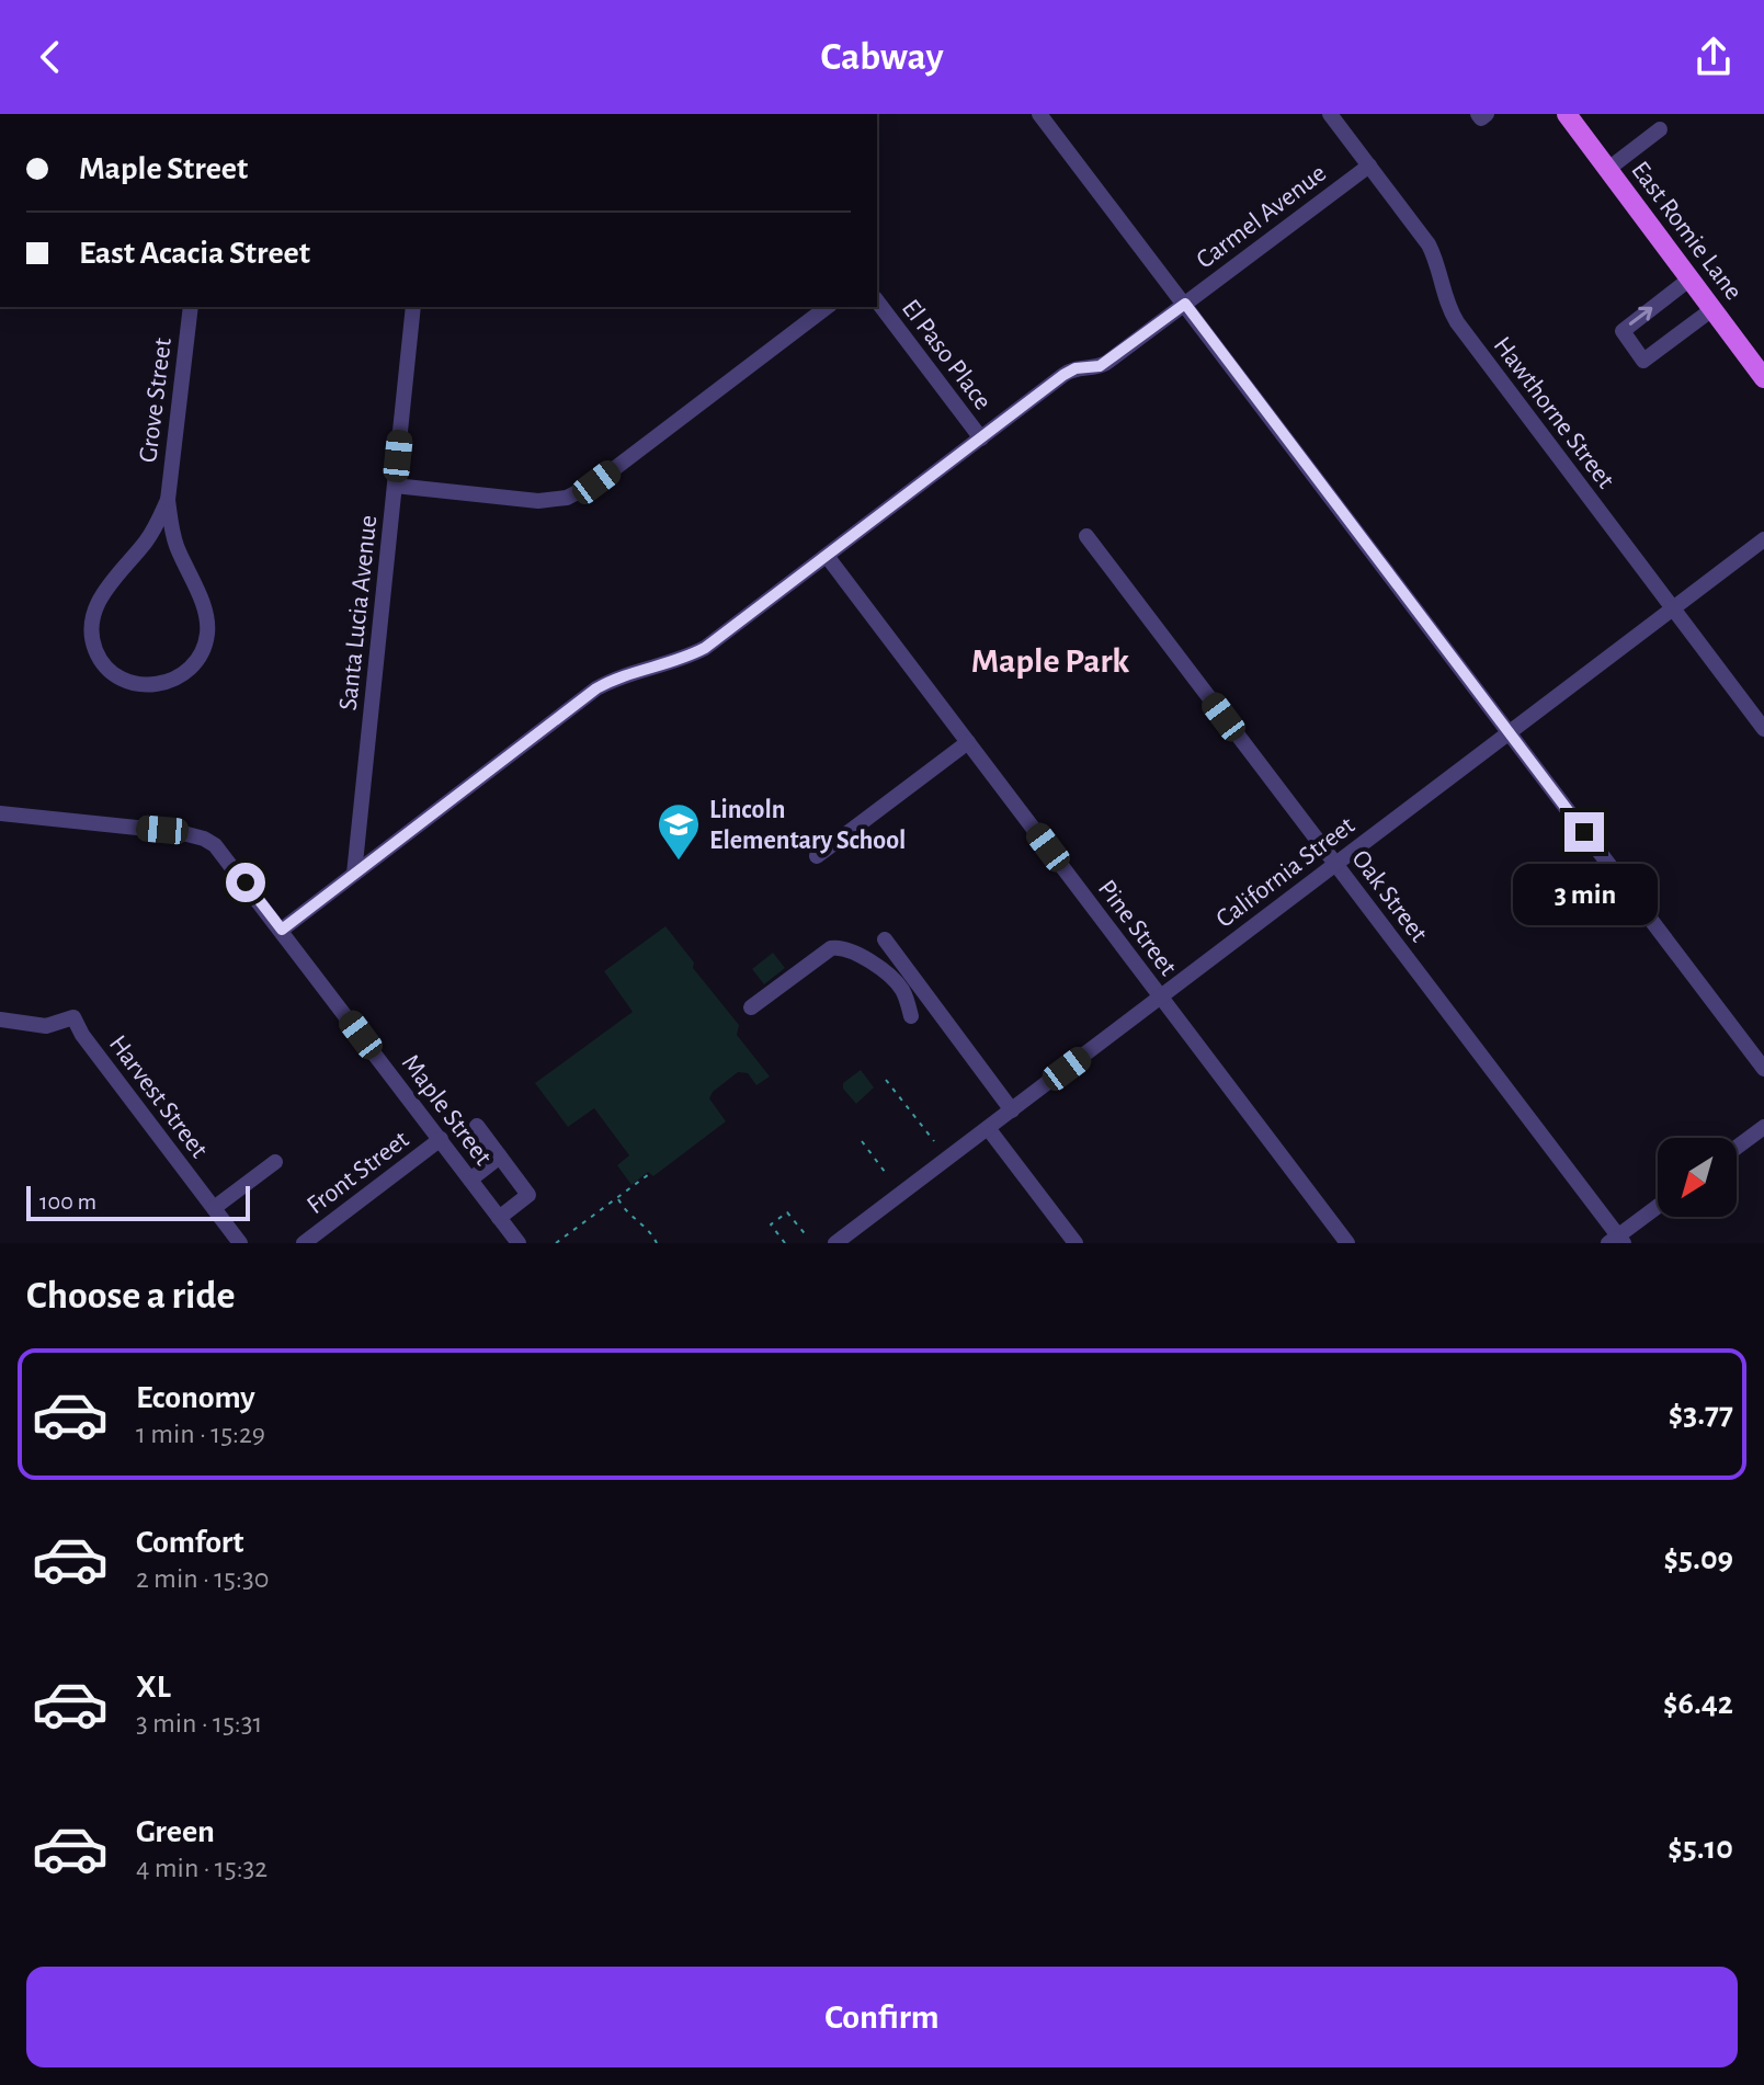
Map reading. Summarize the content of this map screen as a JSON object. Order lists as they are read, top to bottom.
{
  "streets": {
    "main road": ["East Romie Lane"],
    "street": [
      "Carmel Avenue",
      "El Paso Place",
      "Grove Street",
      "Hawthorne Street",
      "Santa Lucia Avenue",
      "California Street",
      "Oak Street",
      "Pine Street",
      "Harvest Street",
      "Maple Street",
      "Front Street"
    ]
  },
  "crossings": [
    ["Carmel Avenue", "El Paso Place"],
    ["Carmel Avenue", "Hawthorne Street"],
    ["Carmel Avenue", "Santa Lucia Avenue"],
    ["Carmel Avenue", "Pine Street"],
    ["Carmel Avenue", "Maple Street"],
    ["Hawthorne Street", "California Street"],
    ["California Street", "Oak Street"],
    ["California Street", "Pine Street"],
    ["Maple Street", "Front Street"]
  ],
  "districts": ["Maple Park"],
  "places": {
    "school or university": ["Lincoln Elementary School"]
  },
  "scale_bar": "100 m",
  "north": "bottom left",
  "page": {
    "header": "Cabway",
    "banner": ["Maple Street", "East Acacia Street"],
    "bubble": "3 min",
    "scale": "100 m",
    "heading": "Choose a ride",
    "list": [
      {
        "name": "Economy",
        "note": "1 min · 15:29",
        "value": "$3.77"
      },
      {
        "name": "Comfort",
        "note": "2 min · 15:30",
        "value": "$5.09"
      },
      {
        "name": "XL",
        "note": "3 min · 15:31",
        "value": "$6.42"
      },
      {
        "name": "Green",
        "note": "4 min · 15:32",
        "value": "$5.10"
      }
    ],
    "buttons": "Confirm"
  }
}
